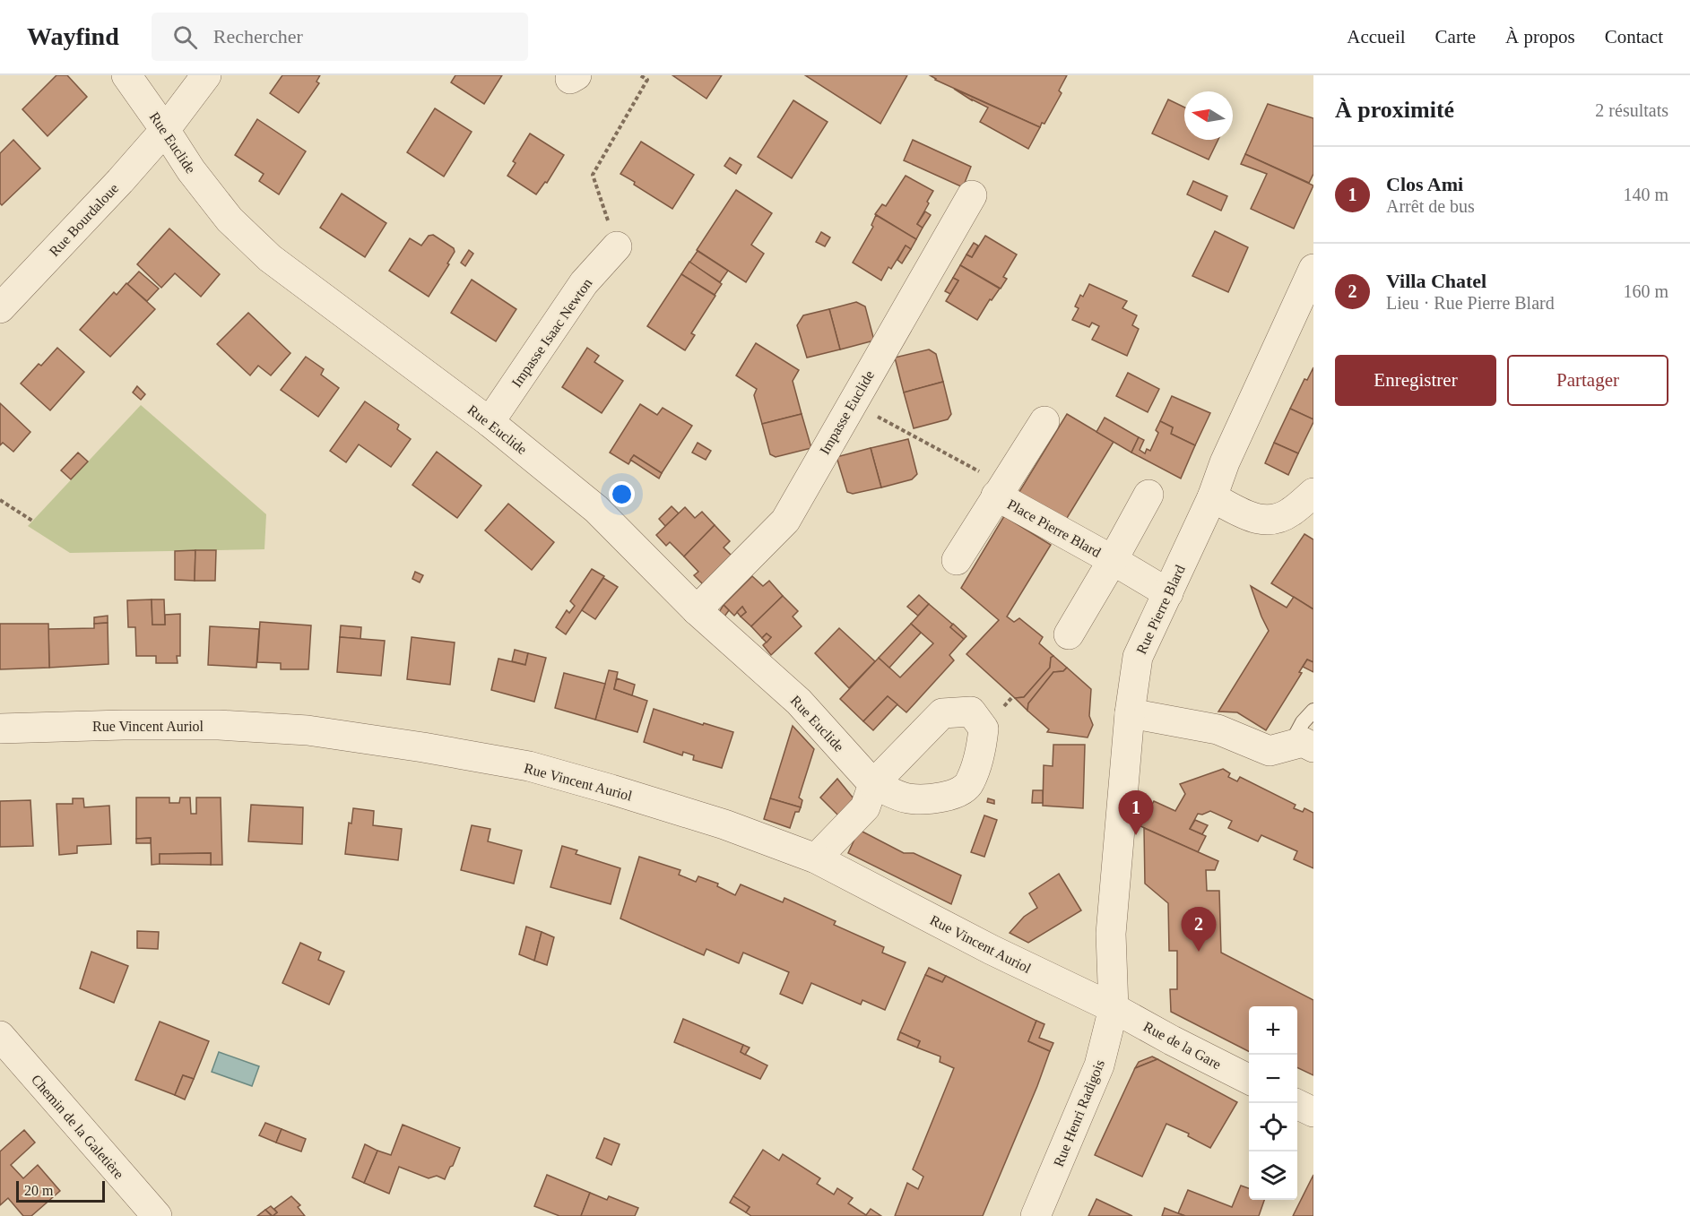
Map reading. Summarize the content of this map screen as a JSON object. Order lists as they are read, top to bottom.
{
  "streets": {
    "street": [
      "Rue Euclide",
      "Rue Bourdaloue",
      "Impasse Isaac Newton",
      "Impasse Euclide",
      "Place Pierre Blard",
      "Rue Pierre Blard",
      "Rue Vincent Auriol",
      "Rue de la Gare",
      "Rue Henri Radigois",
      "Chemin de la Galetière"
    ]
  },
  "crossings": [
    ["Rue Euclide", "Rue Bourdaloue"],
    ["Rue Euclide", "Impasse Isaac Newton"],
    ["Rue Euclide", "Impasse Euclide"],
    ["Rue Euclide", "Rue Vincent Auriol"],
    ["Place Pierre Blard", "Rue Pierre Blard"],
    ["Rue Pierre Blard", "Rue Vincent Auriol"],
    ["Rue Pierre Blard", "Rue de la Gare"],
    ["Rue Pierre Blard", "Rue Henri Radigois"],
    ["Rue Vincent Auriol", "Rue de la Gare"],
    ["Rue Vincent Auriol", "Rue Henri Radigois"],
    ["Rue de la Gare", "Rue Henri Radigois"]
  ],
  "scale_bar": "20 m",
  "north": "left",
  "page": {
    "header": "Wayfind",
    "search": "Rechercher",
    "nav": [
      "Accueil",
      "Carte",
      "À propos",
      "Contact"
    ],
    "heading": ["À proximité", "2 résultats"],
    "list": [
      {
        "mark": "1",
        "name": "Clos Ami",
        "note": "Arrêt de bus",
        "value": "140 m"
      },
      {
        "mark": "2",
        "name": "Villa Chatel",
        "note": "Lieu · Rue Pierre Blard",
        "value": "160 m"
      }
    ],
    "buttons": ["Enregistrer", "Partager"],
    "pins": ["1", "2"],
    "map_buttons": ["+", "−"],
    "scale": "20 m"
  }
}
